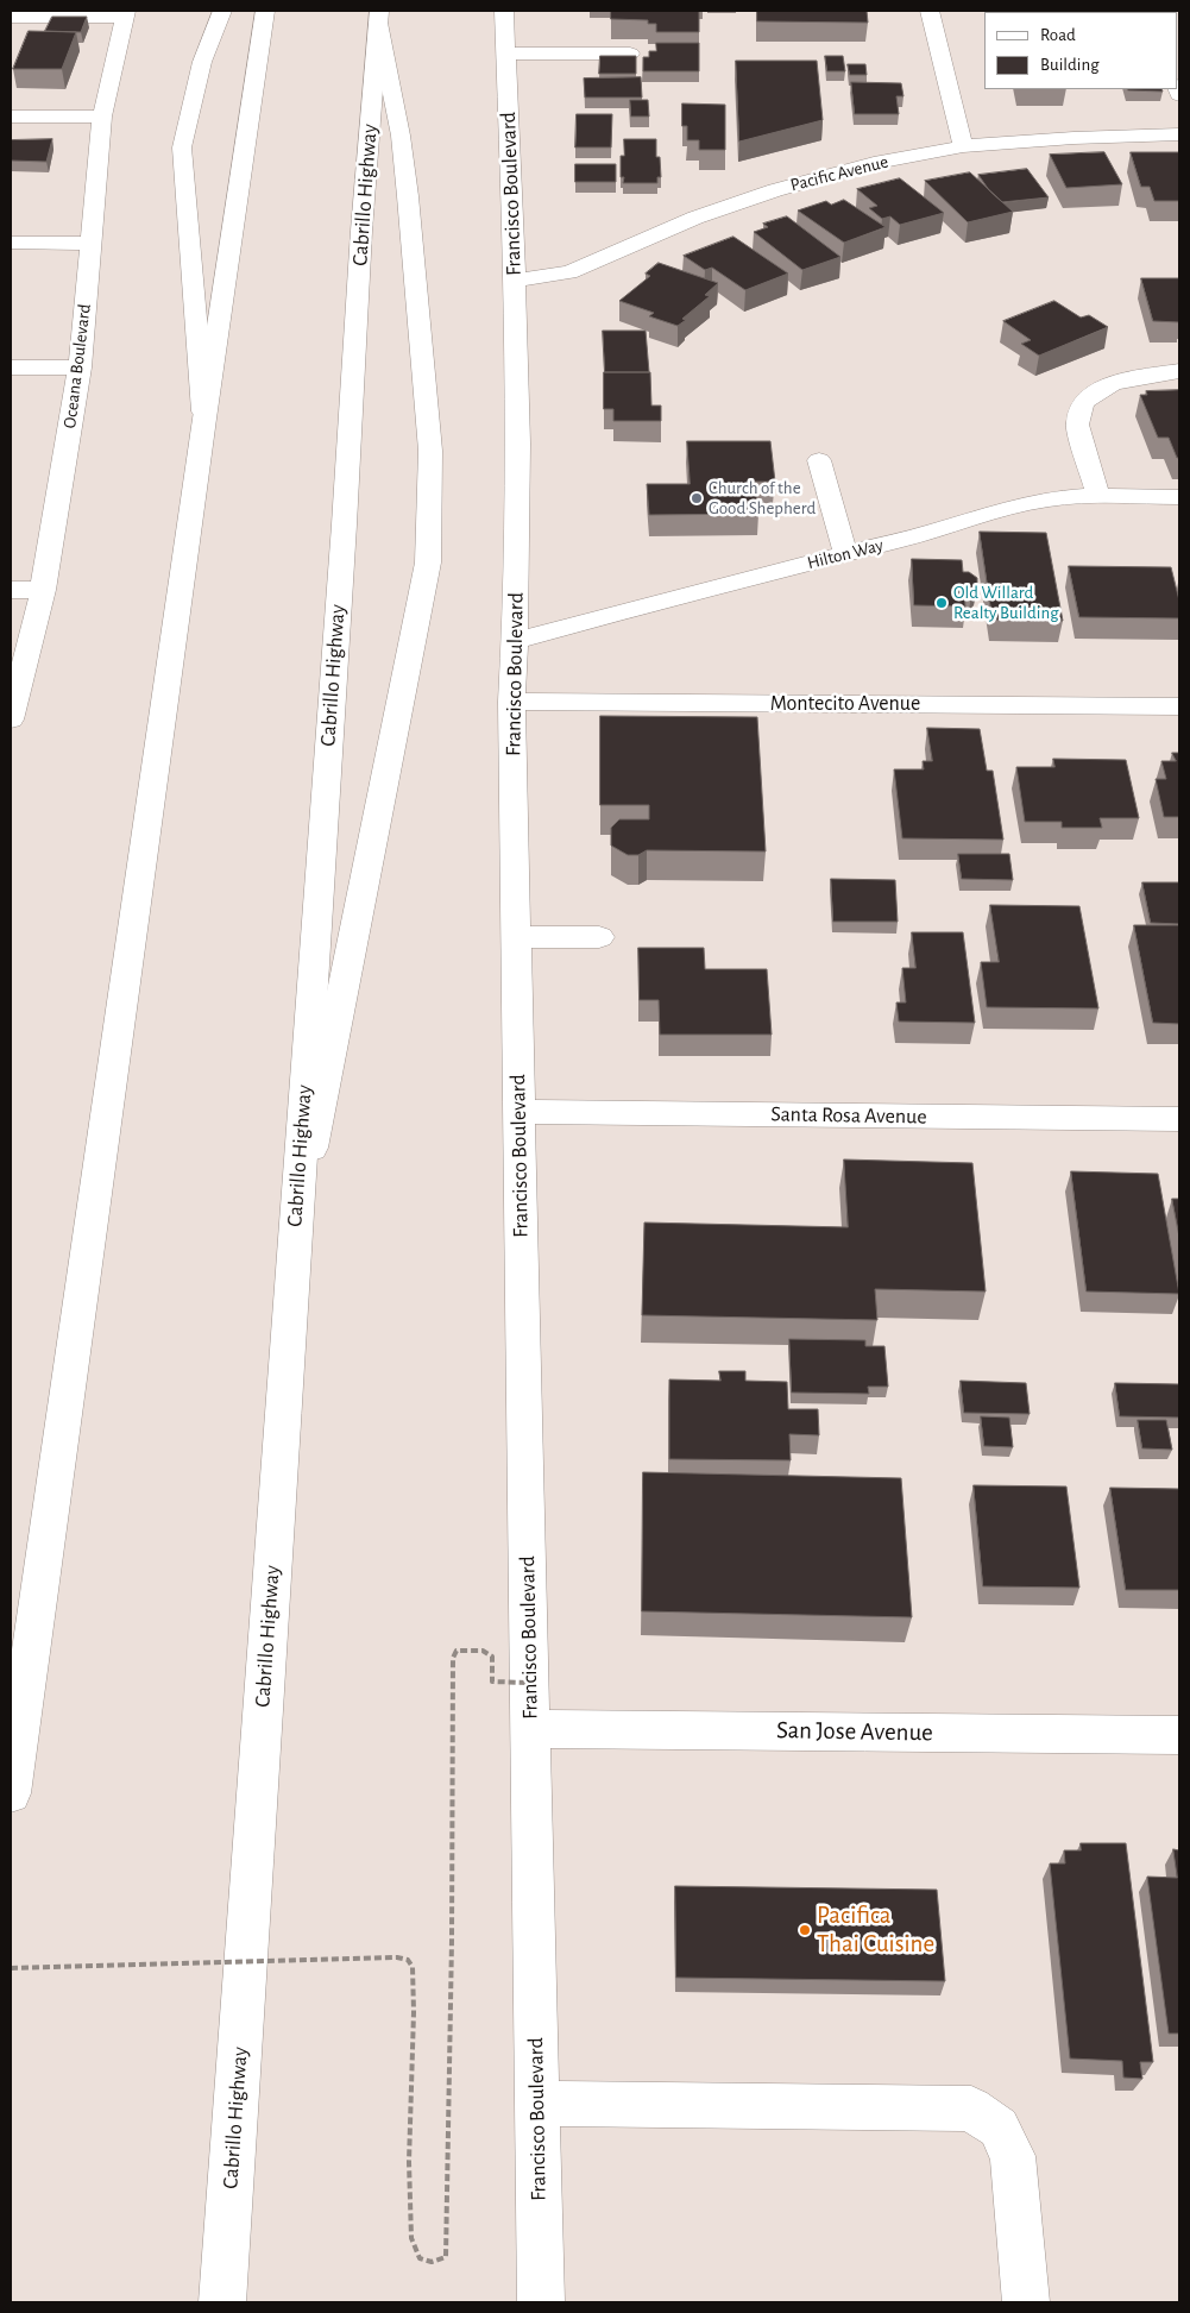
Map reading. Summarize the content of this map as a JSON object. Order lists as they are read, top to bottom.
{
  "streets": {
    "main road": [
      "Pacific Avenue",
      "Francisco Boulevard",
      "Cabrillo Highway",
      "Oceana Boulevard",
      "Hilton Way",
      "Montecito Avenue",
      "Santa Rosa Avenue",
      "San Jose Avenue"
    ]
  },
  "crossings": [
    ["Pacific Avenue", "Francisco Boulevard"],
    ["Francisco Boulevard", "Hilton Way"],
    ["Francisco Boulevard", "Montecito Avenue"],
    ["Francisco Boulevard", "Santa Rosa Avenue"],
    ["Francisco Boulevard", "San Jose Avenue"]
  ],
  "places": ["Church of the Good Shepherd", "Old Willard Realty Building", "Pacifica Thai Cuisine"],
  "legend": ["Road", "Building"]
}
